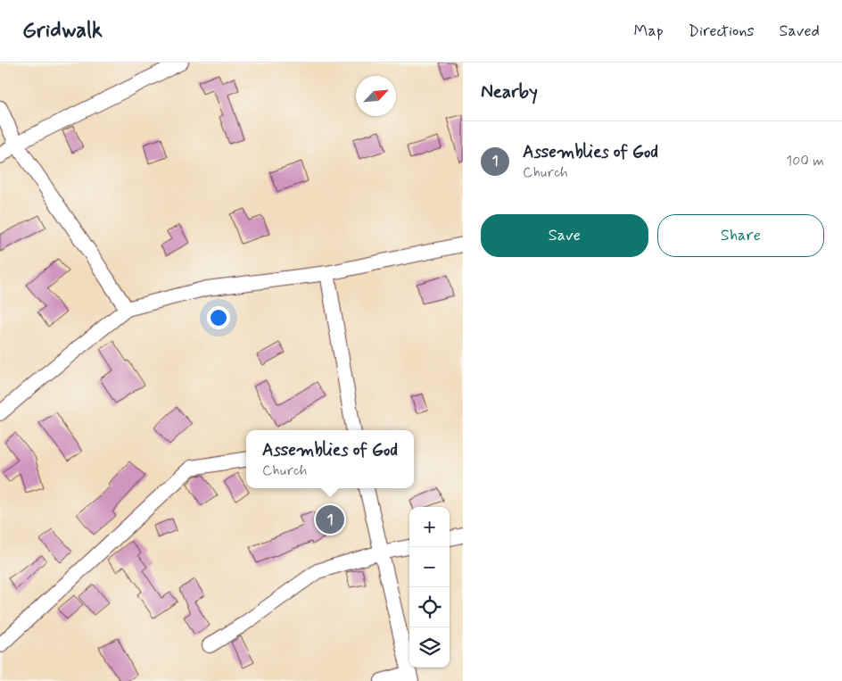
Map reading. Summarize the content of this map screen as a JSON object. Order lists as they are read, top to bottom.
{
  "north": "top right",
  "page": {
    "header": "Gridwalk",
    "nav": ["Map", "Directions", "Saved"],
    "heading": "Nearby",
    "list": [
      {
        "mark": "1",
        "name": "Assemblies of God",
        "note": "Church",
        "value": "100 m"
      }
    ],
    "buttons": ["Save", "Share"],
    "popup": ["Assemblies of God", "Church"],
    "pins": "1",
    "map_buttons": ["+", "−"]
  }
}
